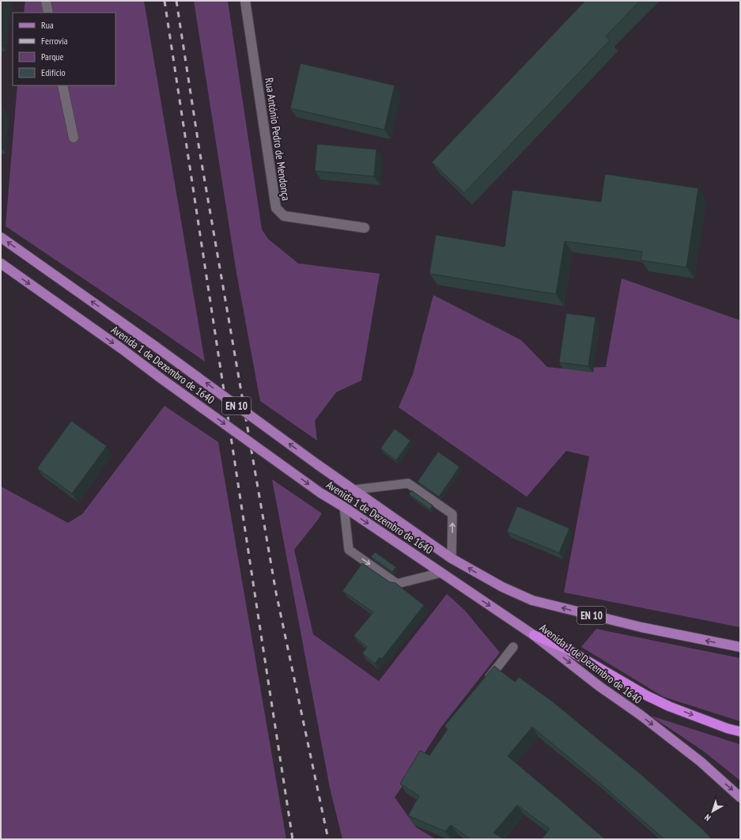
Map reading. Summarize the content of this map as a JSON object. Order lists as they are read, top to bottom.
{
  "streets": {
    "main road": ["Avenida 1 de Dezembro de 1640", "EN 10"],
    "street": ["Rua António Pedro de Mendonça"]
  },
  "crossings": [
    ["Avenida 1 de Dezembro de 1640", "EN 10"]
  ],
  "legend": [
    "Rua",
    "Ferrovia",
    "Parque",
    "Edifício"
  ],
  "north": "bottom left"
}
